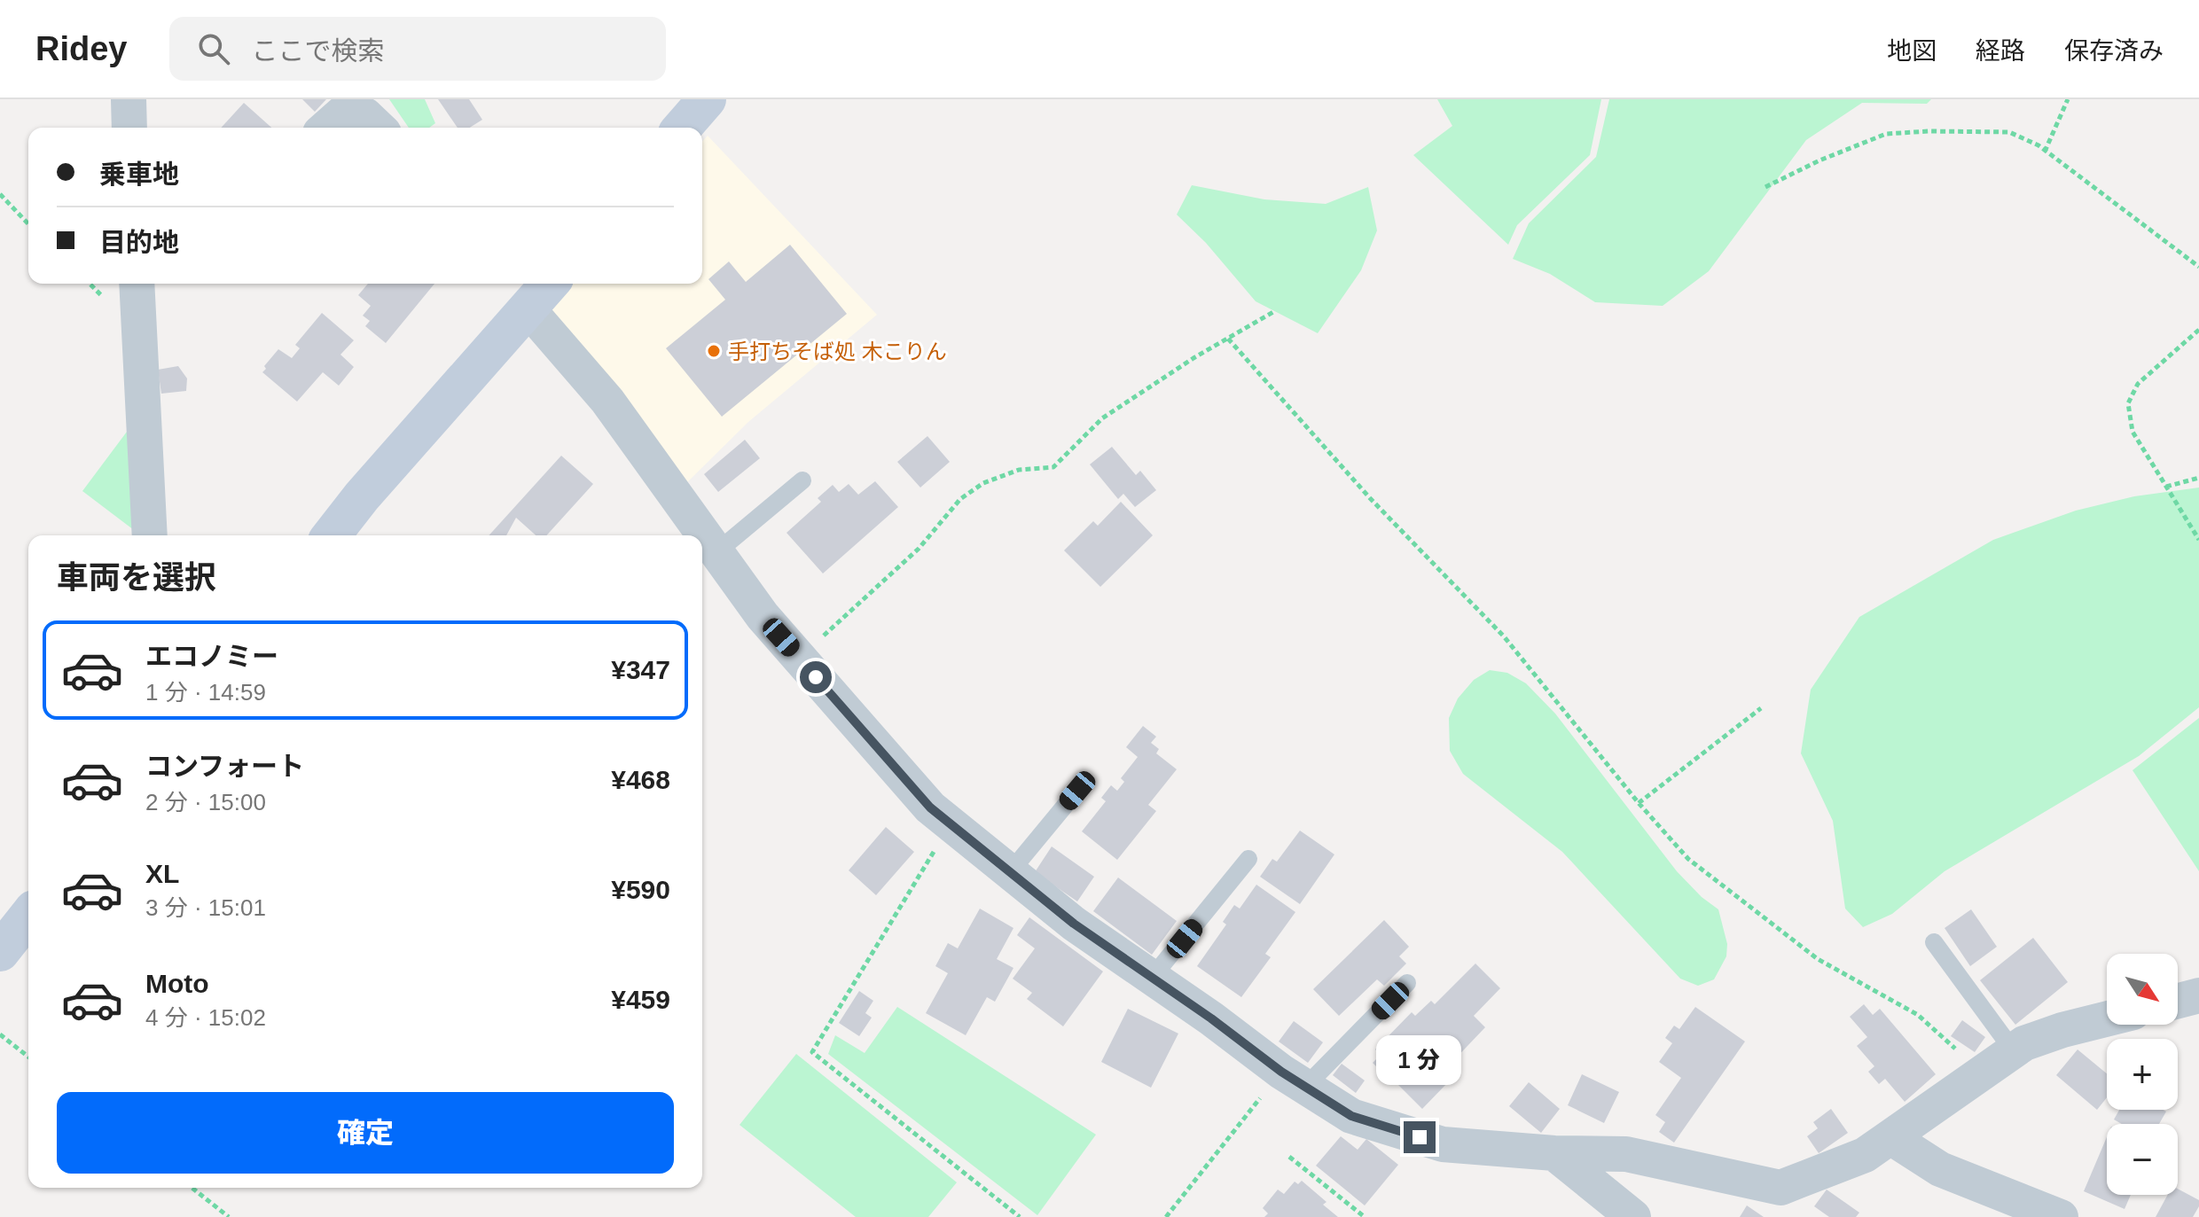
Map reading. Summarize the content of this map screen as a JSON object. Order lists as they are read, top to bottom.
{
  "places": ["手打ちそば処 木こりん"],
  "north": "bottom right",
  "page": {
    "header": "Ridey",
    "search": "ここで検索",
    "nav": ["地図", "経路", "保存済み"],
    "banner": ["乗車地", "目的地"],
    "heading": "車両を選択",
    "list": [
      {
        "name": "エコノミー",
        "note": "1 分 · 14:59",
        "value": "¥347"
      },
      {
        "name": "コンフォート",
        "note": "2 分 · 15:00",
        "value": "¥468"
      },
      {
        "name": "XL",
        "note": "3 分 · 15:01",
        "value": "¥590"
      },
      {
        "name": "Moto",
        "note": "4 分 · 15:02",
        "value": "¥459"
      }
    ],
    "map_buttons": ["+", "−"],
    "bubble": "1 分",
    "buttons": "確定"
  }
}
